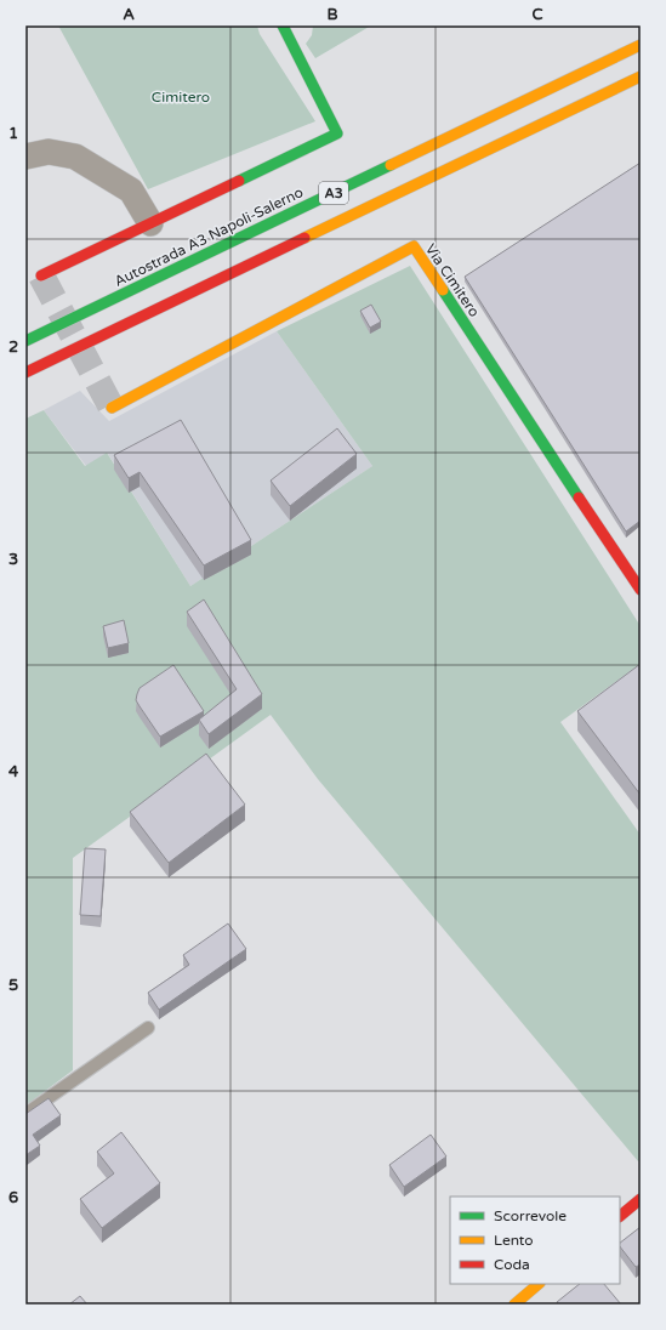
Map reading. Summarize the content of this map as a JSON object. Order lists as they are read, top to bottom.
{
  "streets": {
    "main road": ["A3", "Autostrada A3 Napoli-Salerno", "Via Cimitero"]
  },
  "parks": ["Cimitero"],
  "legend": ["Scorrevole", "Lento", "Coda"],
  "grid": {
    "columns": ["A", "B", "C"],
    "rows": [
      "1",
      "2",
      "3",
      "4",
      "5",
      "6"
    ]
  }
}
